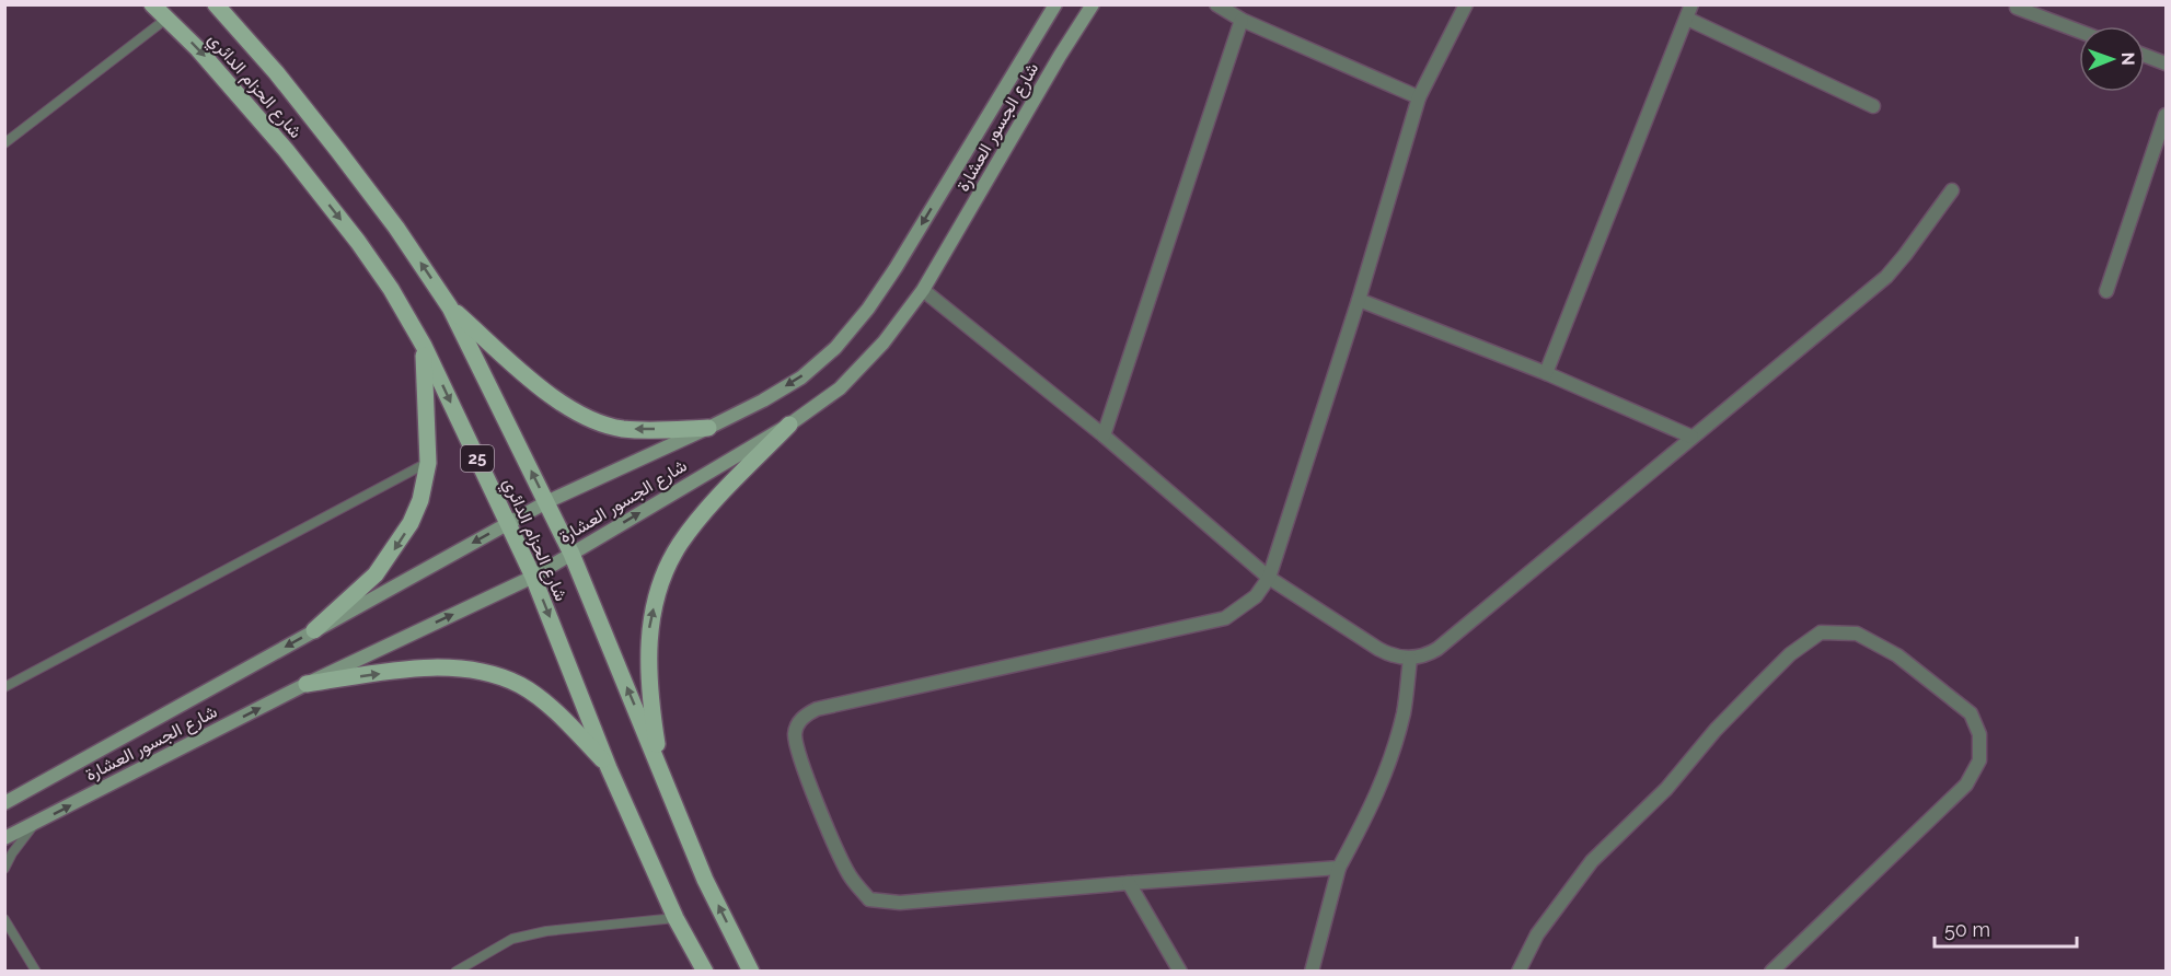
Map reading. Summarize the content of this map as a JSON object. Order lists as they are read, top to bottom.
{
  "streets": {
    "main road": ["شارع الحزام الدائري", "شارع الجسور العشارة", "25"]
  },
  "crossings": [
    ["شارع الحزام الدائري", "شارع الجسور العشارة"]
  ],
  "scale_bar": "50 m",
  "north": "right"
}
